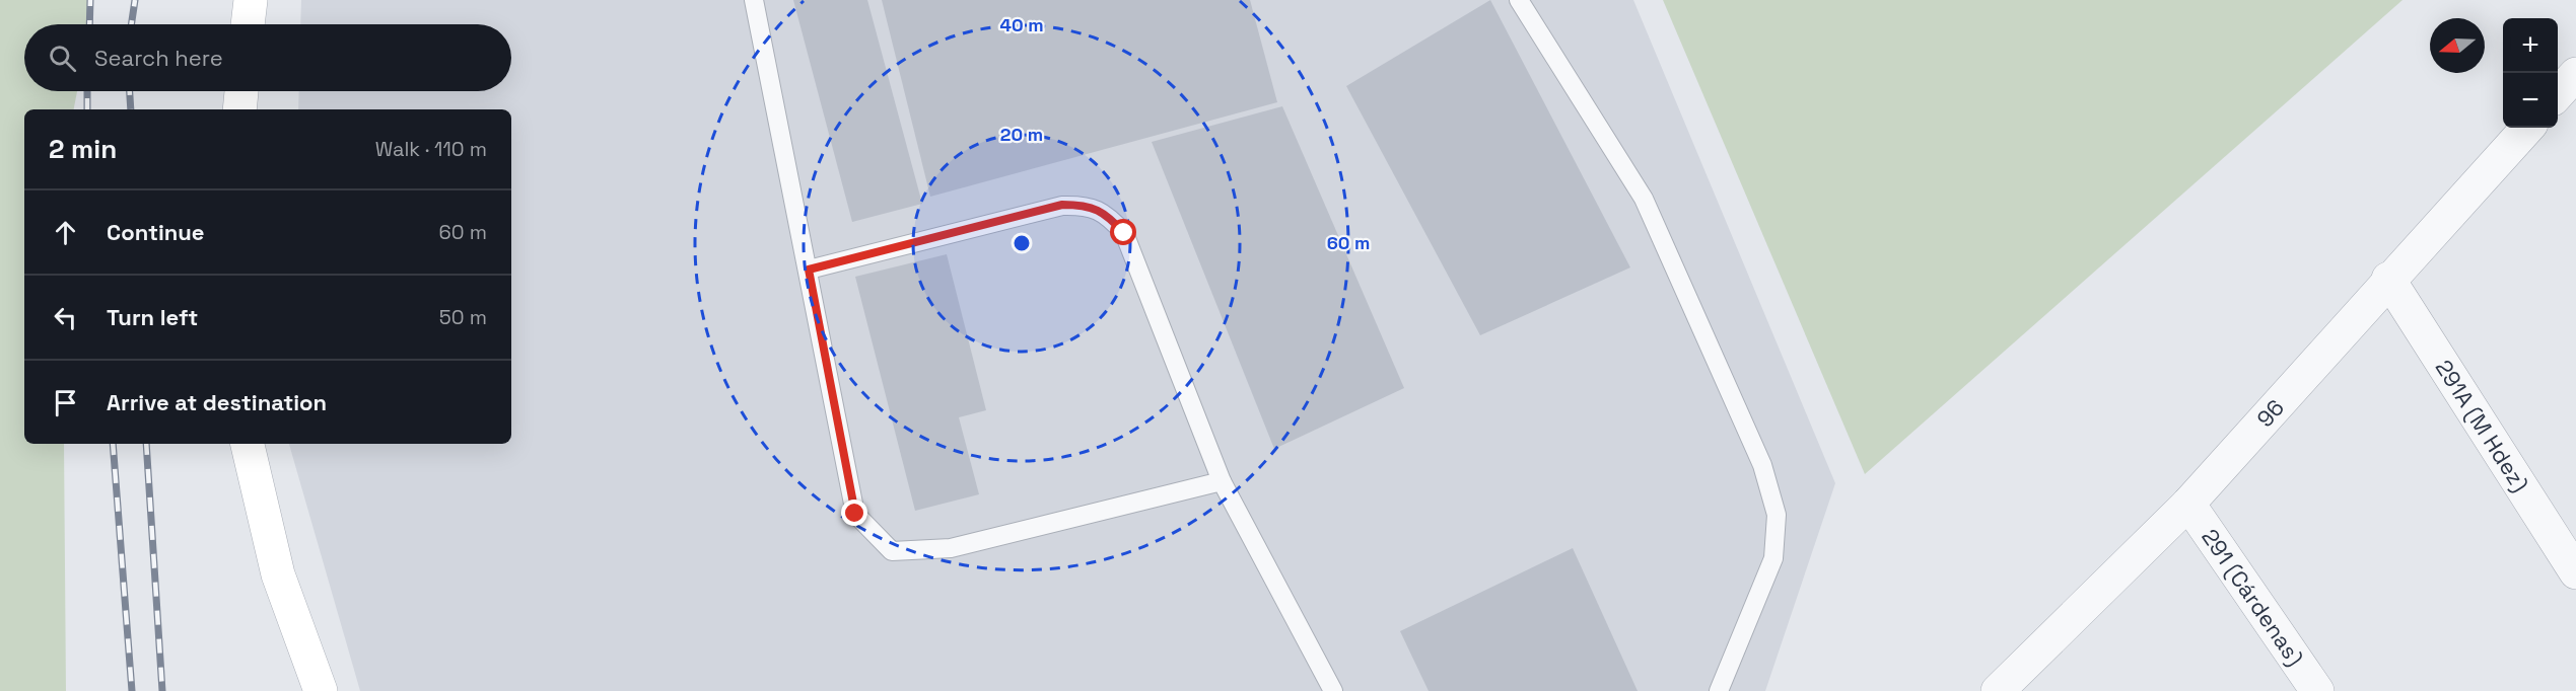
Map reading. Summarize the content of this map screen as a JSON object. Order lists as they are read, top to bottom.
{
  "streets": {
    "street": ["96", "291A (M Hdez)", "291 (Cárdenas)"]
  },
  "crossings": [
    ["96", "291A (M Hdez)"],
    ["96", "291 (Cárdenas)"]
  ],
  "north": "left",
  "page": {
    "map_buttons": ["+", "−"],
    "search": "Search here",
    "heading": ["2 min", "Walk · 110 m"],
    "list": [
      ["Continue", "60 m"],
      ["Turn left", "50 m"],
      "Arrive at destination"
    ]
  },
  "rings": ["40 m", "20 m", "60 m"]
}
